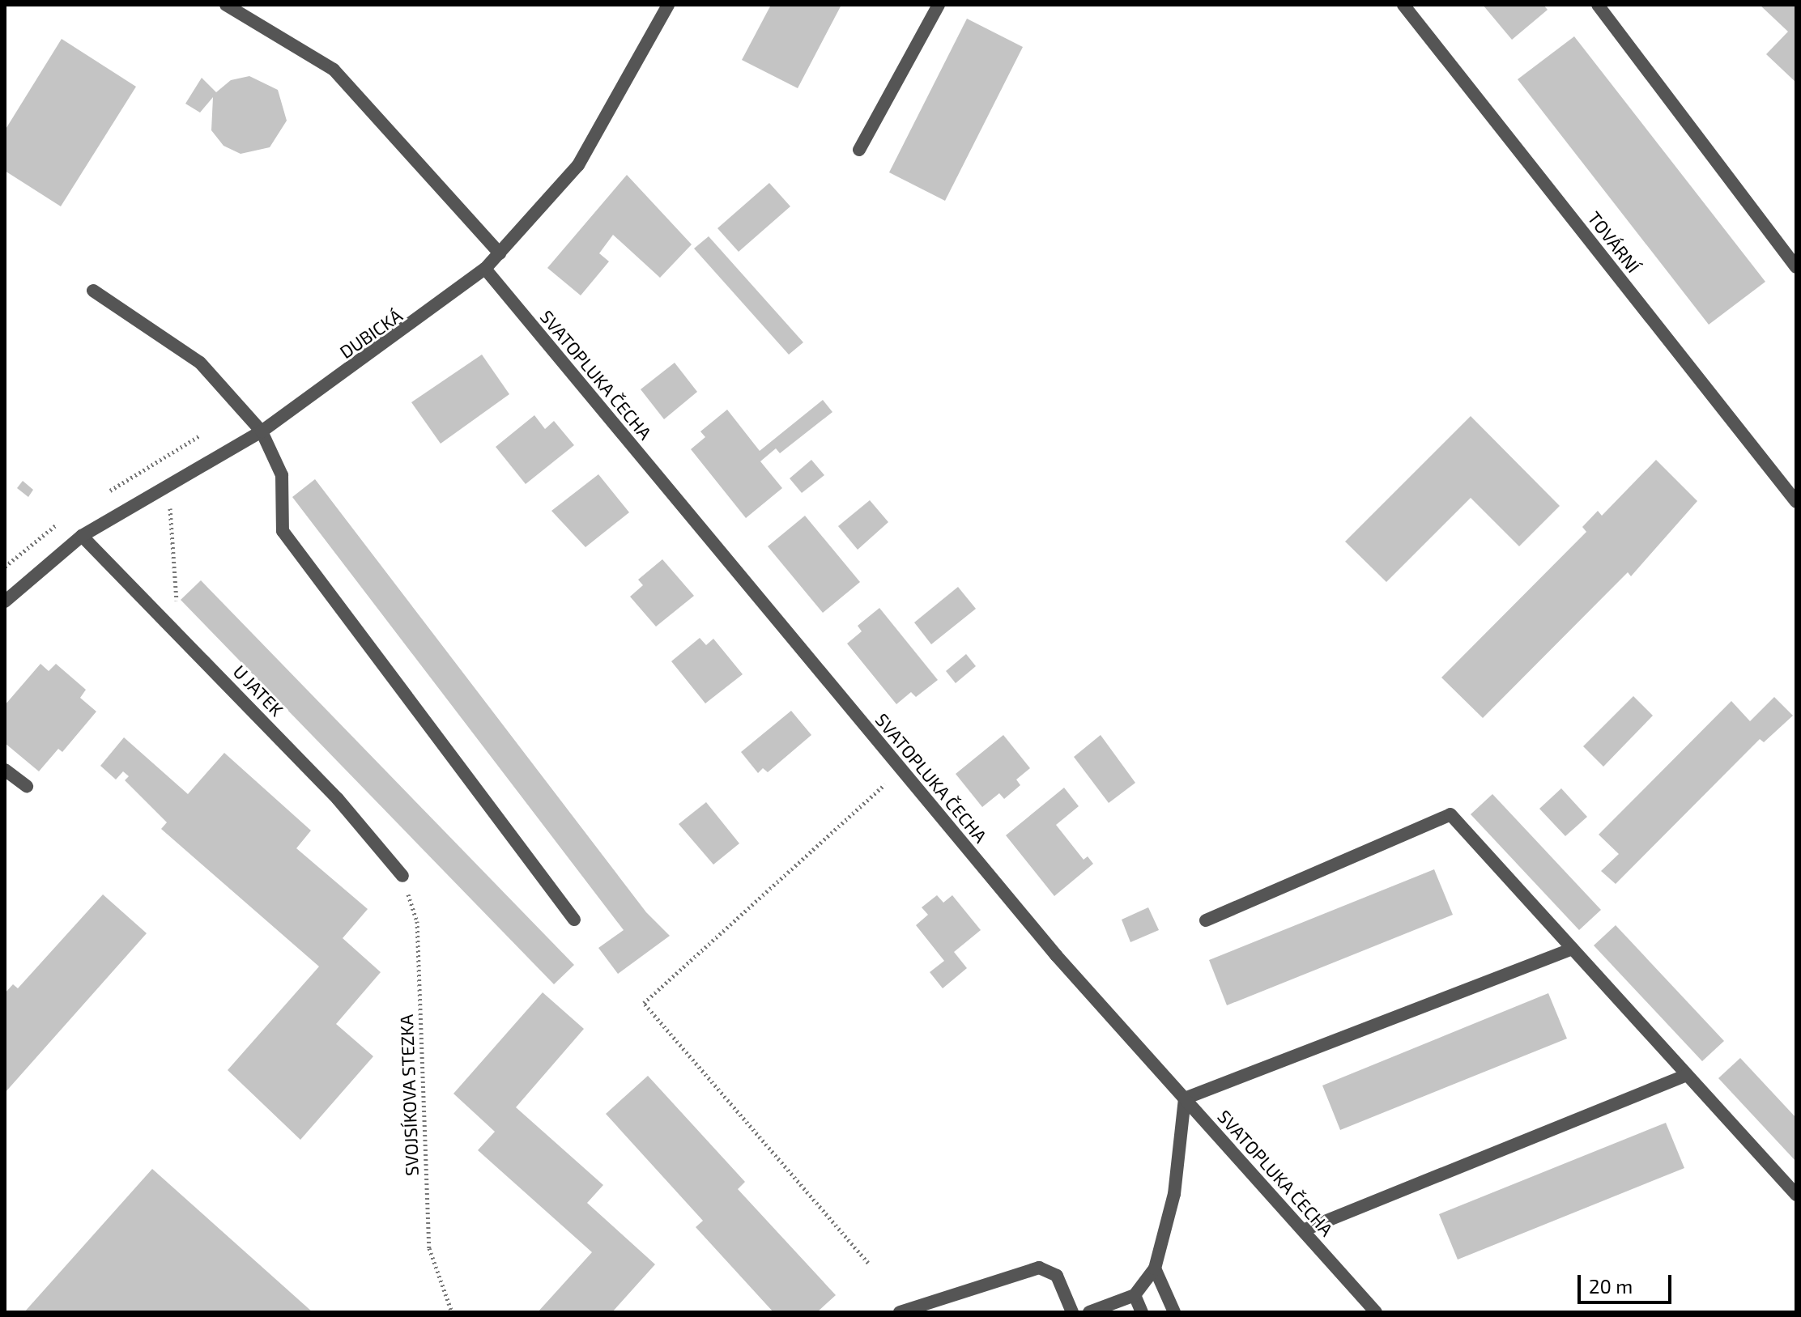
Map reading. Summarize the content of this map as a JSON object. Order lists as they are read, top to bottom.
{
  "streets": {
    "street": [
      "TOVÁRNÍ",
      "DUBICKÁ",
      "SVATOPLUKA ČECHA",
      "U JATEK"
    ],
    "path": ["SVOJSÍKOVA STEZKA"]
  },
  "crossings": [
    ["DUBICKÁ", "SVATOPLUKA ČECHA"],
    ["DUBICKÁ", "U JATEK"],
    ["U JATEK", "SVOJSÍKOVA STEZKA"]
  ],
  "scale_bar": "20 m"
}
